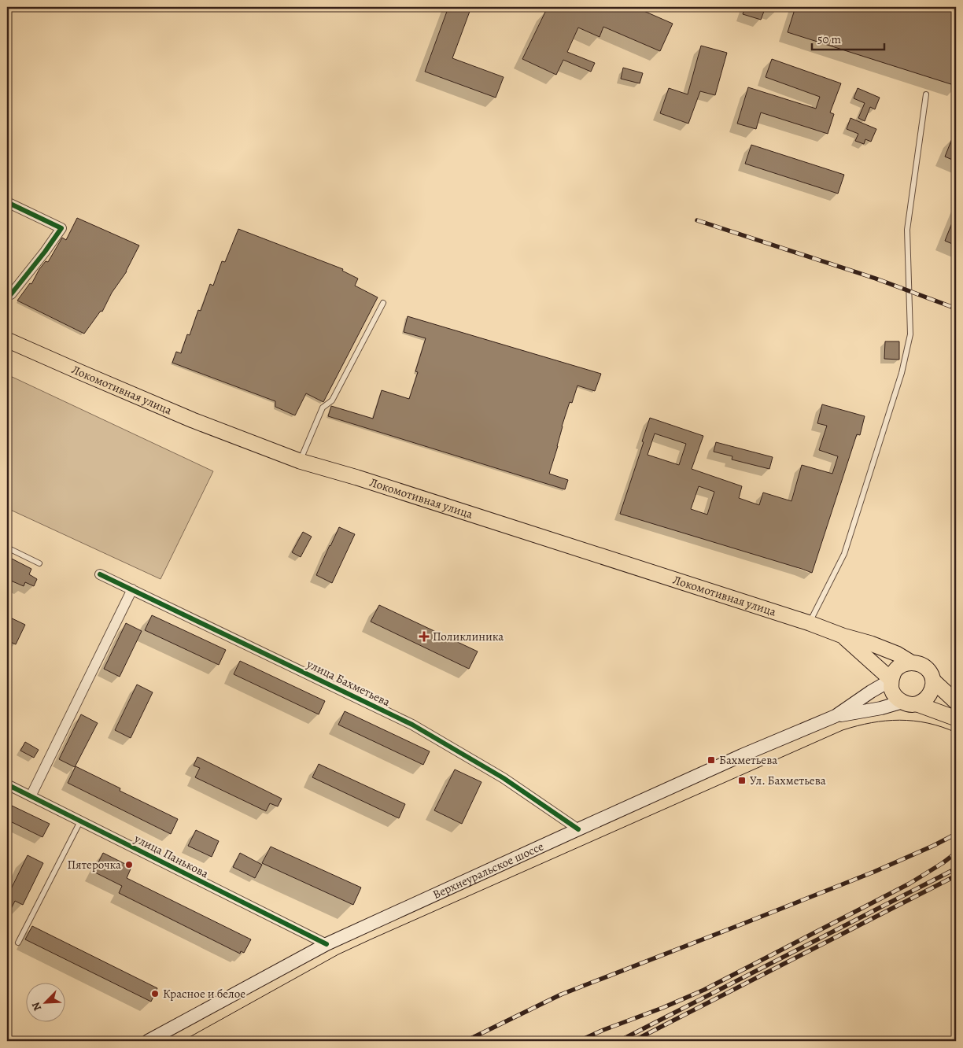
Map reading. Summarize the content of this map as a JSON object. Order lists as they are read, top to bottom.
{
  "streets": {
    "main road": ["Локомотивная улица", "Верхнеуральское шоссе"],
    "street": ["улица Бахметьева", "улица Панькова"]
  },
  "crossings": [
    ["улица Бахметьева", "Верхнеуральское шоссе"],
    ["улица Панькова", "Верхнеуральское шоссе"]
  ],
  "places": {
    "health": ["Поликлиника"],
    "transit": ["Бахметьева", "Ул. Бахметьева"],
    "other": ["Пятерочка", "Красное и белое"]
  },
  "scale_bar": "50 m",
  "north": "bottom left"
}
